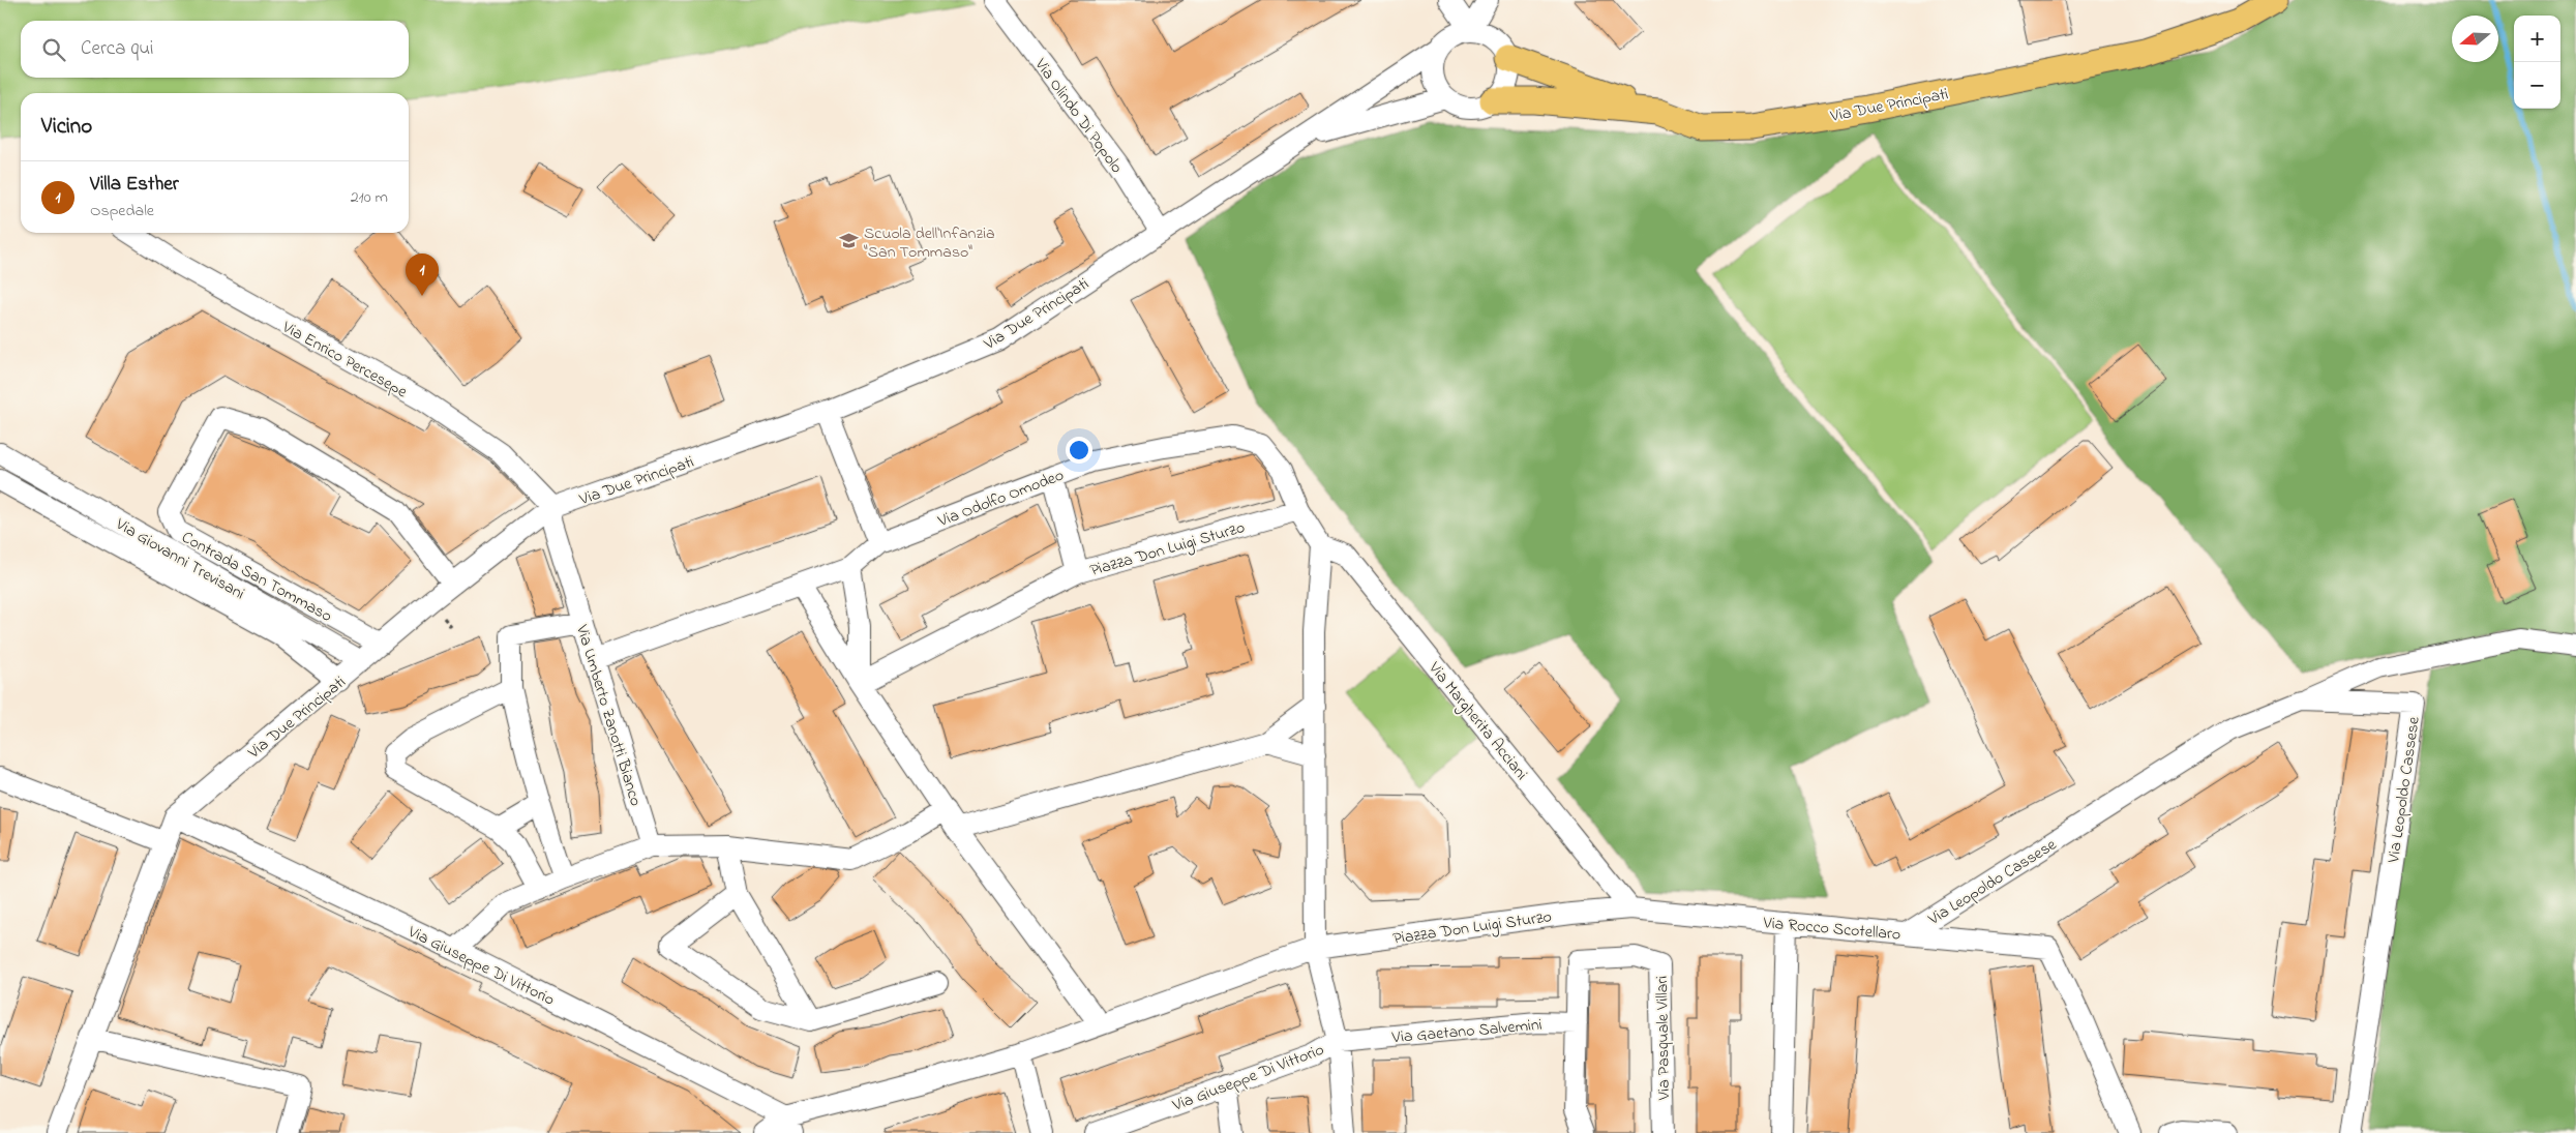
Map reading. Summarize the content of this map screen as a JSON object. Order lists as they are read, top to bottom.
{
  "streets": {
    "main road": ["Via Due Principati"],
    "street": [
      "Via Olindo Di Popolo",
      "Via Enrico Percesepe",
      "Via Odolfo Omodeo",
      "Piazza Don Luigi Sturzo",
      "Via Giovanni Trevisani",
      "Contrada San Tommaso",
      "Via Umberto Zanotti Bianco",
      "Via Margherita Acciani",
      "Via Leopoldo Cassese",
      "Via Rocco Scotellaro",
      "Via Giuseppe Di Vittorio",
      "Via Gaetano Salvemini",
      "Via Pasquale Villari"
    ]
  },
  "crossings": [
    ["Via Due Principati", "Via Olindo Di Popolo"],
    ["Via Due Principati", "Via Enrico Percesepe"],
    ["Via Due Principati", "Via Giovanni Trevisani"],
    ["Via Due Principati", "Contrada San Tommaso"],
    ["Via Due Principati", "Via Umberto Zanotti Bianco"],
    ["Via Due Principati", "Via Giuseppe Di Vittorio"],
    ["Via Enrico Percesepe", "Via Umberto Zanotti Bianco"],
    ["Via Odolfo Omodeo", "Piazza Don Luigi Sturzo"],
    ["Via Odolfo Omodeo", "Via Umberto Zanotti Bianco"],
    ["Piazza Don Luigi Sturzo", "Via Margherita Acciani"],
    ["Piazza Don Luigi Sturzo", "Via Rocco Scotellaro"],
    ["Piazza Don Luigi Sturzo", "Via Giuseppe Di Vittorio"],
    ["Via Margherita Acciani", "Via Rocco Scotellaro"],
    ["Via Leopoldo Cassese", "Via Rocco Scotellaro"],
    ["Via Giuseppe Di Vittorio", "Via Gaetano Salvemini"],
    ["Via Gaetano Salvemini", "Via Pasquale Villari"]
  ],
  "places": {
    "school or university": ["Scuola dell'Infanzia \"San Tommaso\""]
  },
  "north": "left",
  "page": {
    "map_buttons": ["+", "−"],
    "search": "Cerca qui",
    "heading": "Vicino",
    "list": [
      {
        "mark": "1",
        "name": "Villa Esther",
        "note": "Ospedale",
        "value": "210 m"
      }
    ],
    "pins": "1"
  }
}
